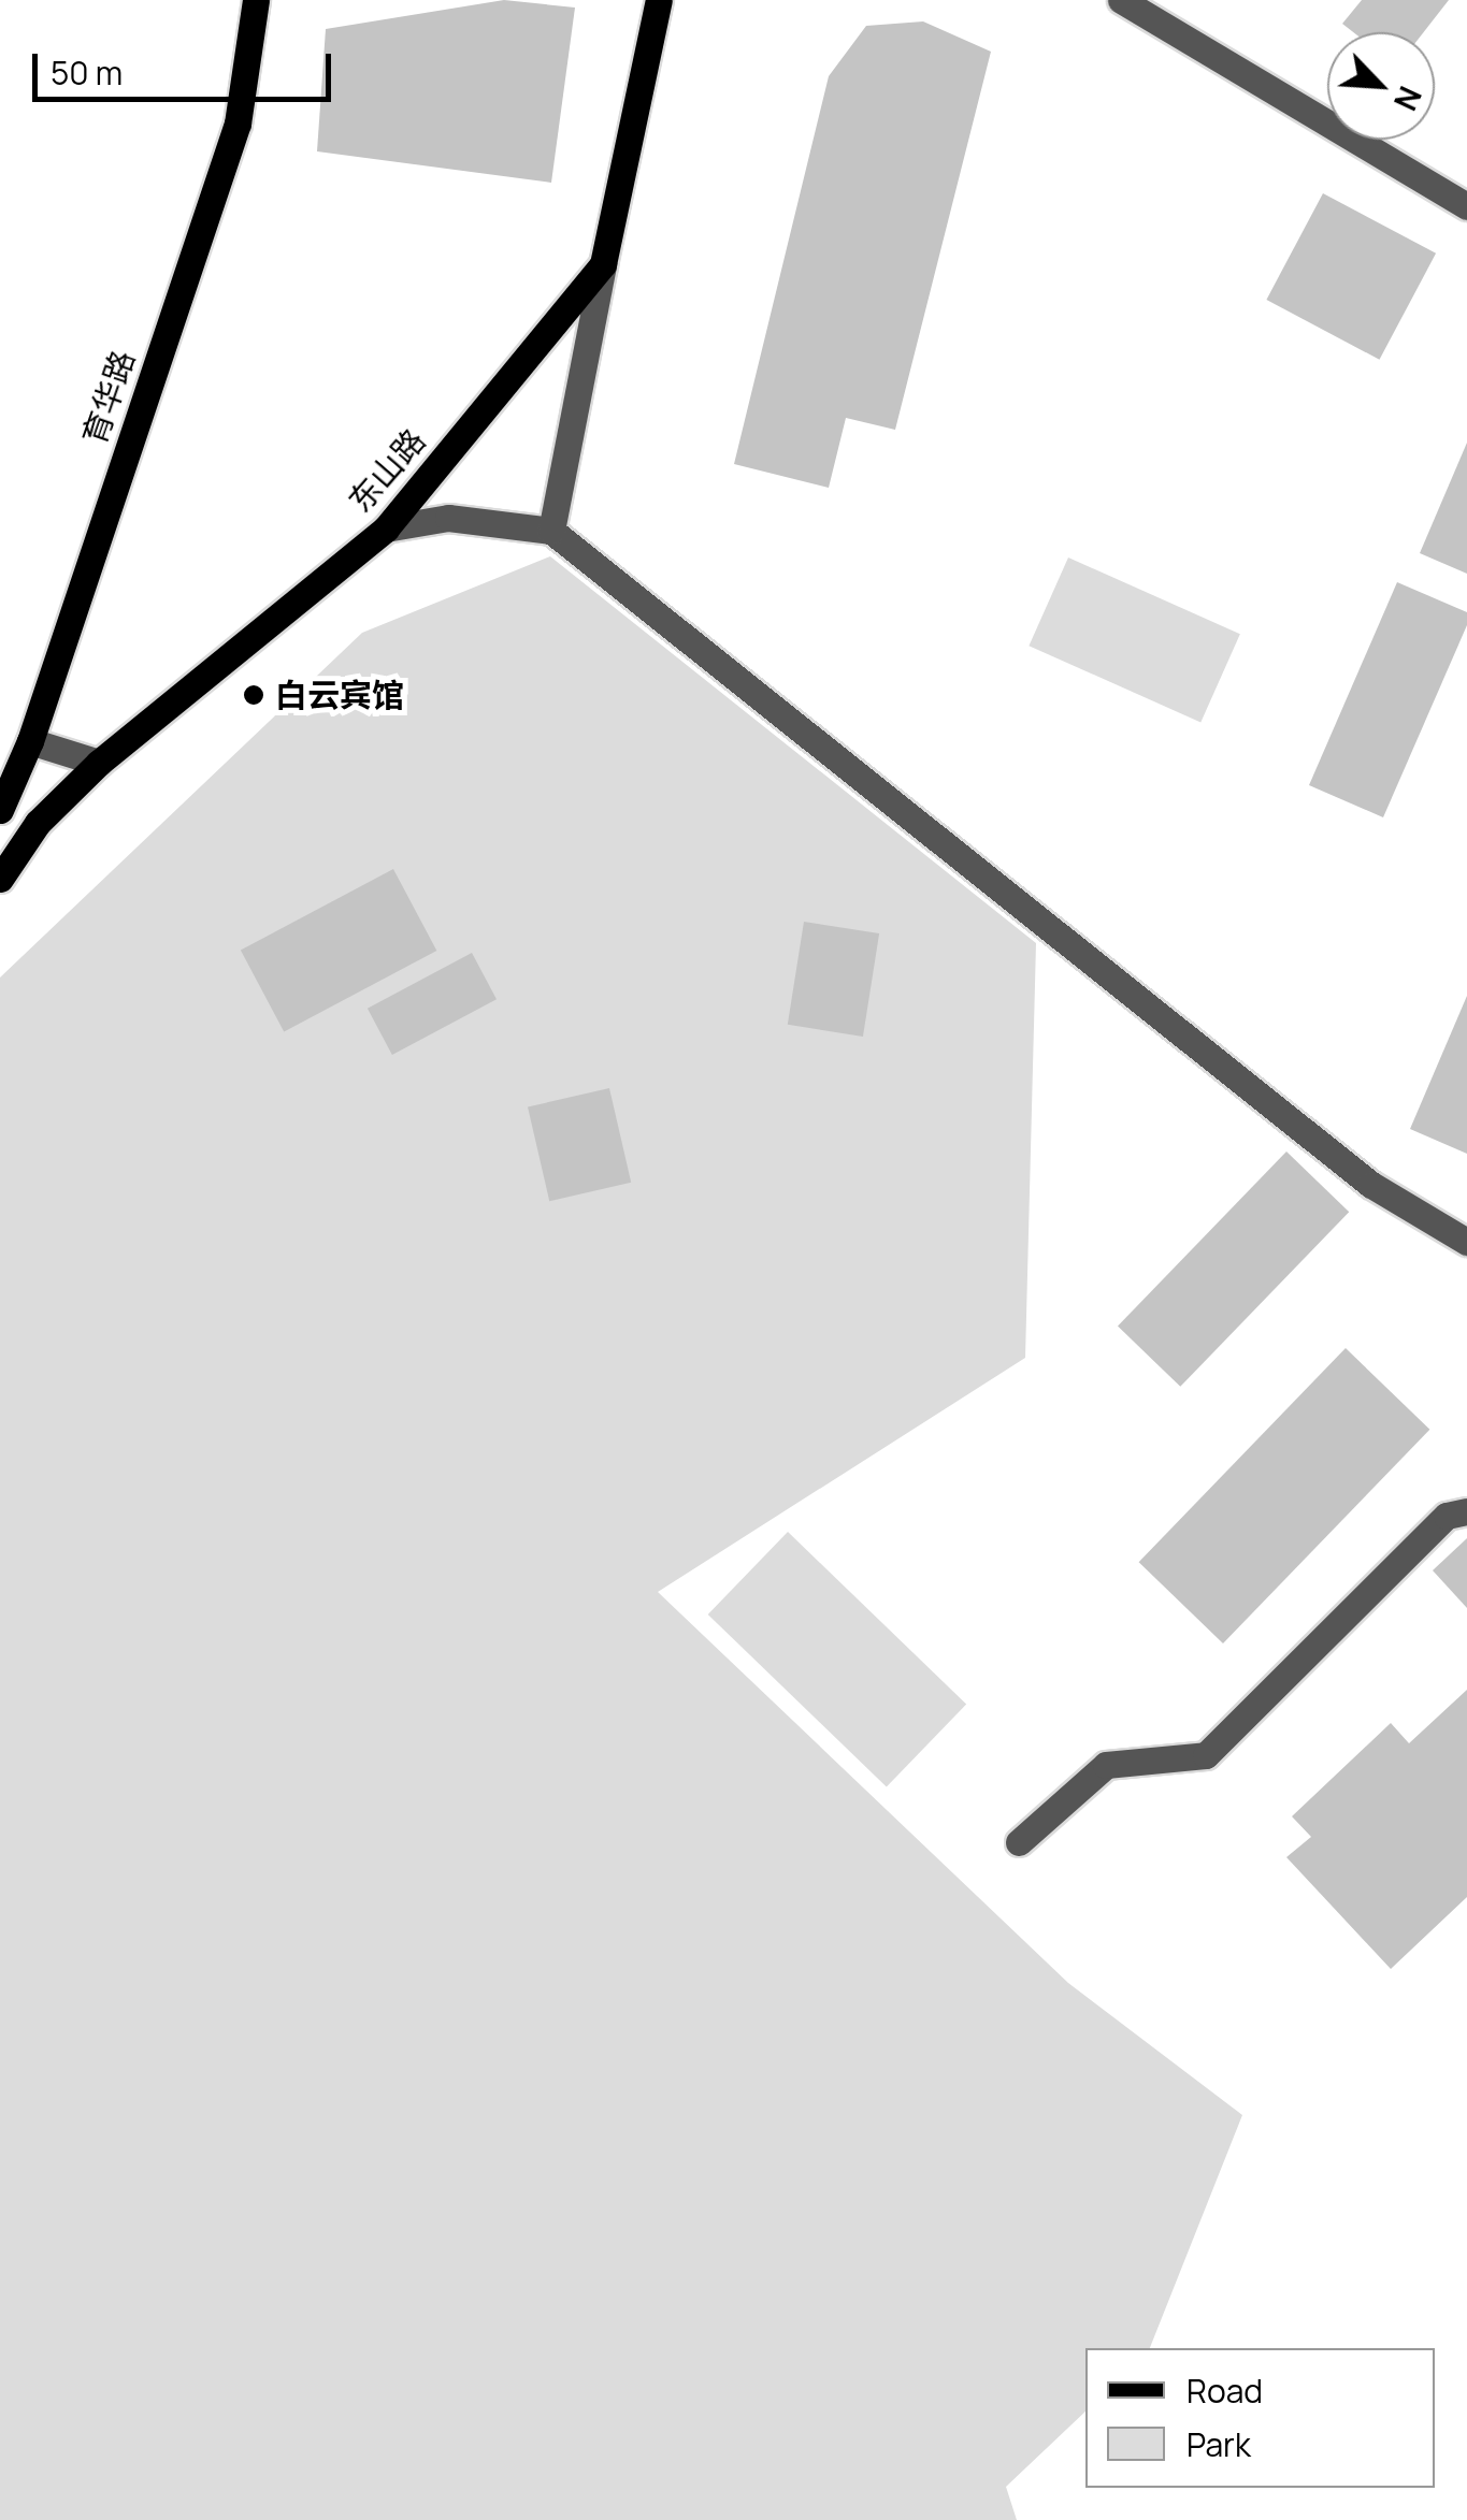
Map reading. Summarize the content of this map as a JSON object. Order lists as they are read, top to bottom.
{
  "streets": {
    "main road": ["育华路", "东山路"]
  },
  "places": ["白云宾馆"],
  "legend": ["Road", "Park"],
  "scale_bar": "50 m",
  "north": "bottom right"
}
